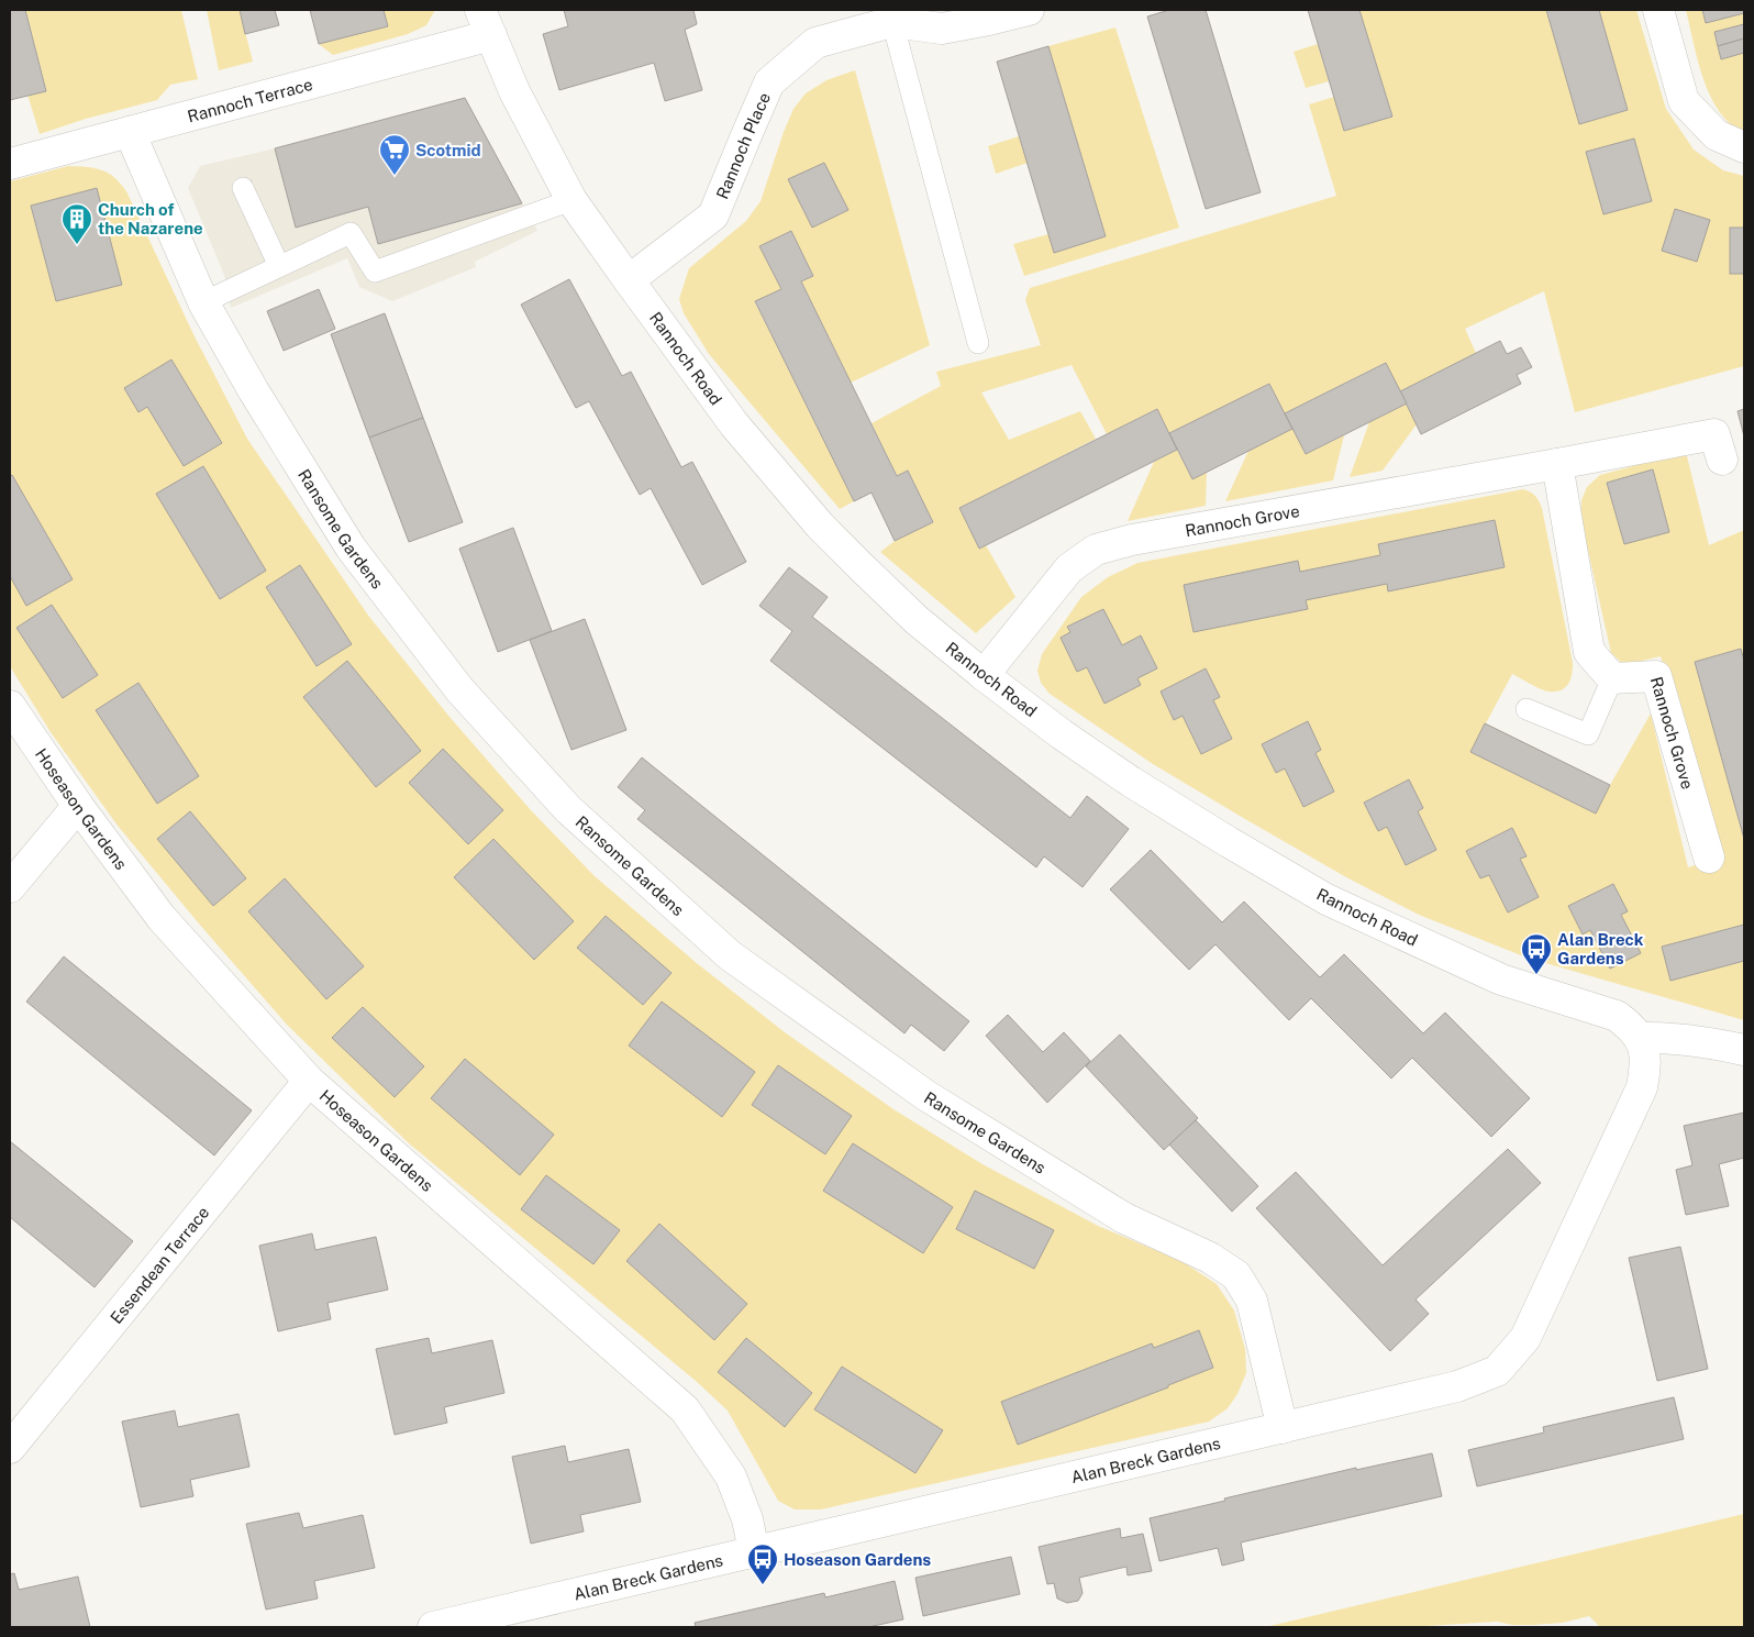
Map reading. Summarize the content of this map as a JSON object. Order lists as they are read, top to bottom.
{
  "streets": {
    "street": [
      "Rannoch Terrace",
      "Rannoch Place",
      "Rannoch Road",
      "Rannoch Grove",
      "Ransome Gardens",
      "Hoseason Gardens",
      "Essendean Terrace",
      "Alan Breck Gardens"
    ]
  },
  "crossings": [
    ["Rannoch Terrace", "Rannoch Road"],
    ["Rannoch Terrace", "Ransome Gardens"],
    ["Rannoch Place", "Rannoch Road"],
    ["Rannoch Road", "Rannoch Grove"],
    ["Rannoch Road", "Alan Breck Gardens"],
    ["Ransome Gardens", "Alan Breck Gardens"],
    ["Hoseason Gardens", "Essendean Terrace"],
    ["Hoseason Gardens", "Alan Breck Gardens"]
  ],
  "places": {
    "supermarket": ["Scotmid"],
    "building": ["Church of the Nazarene"],
    "bus stop": ["Alan Breck Gardens", "Hoseason Gardens"]
  }
}
